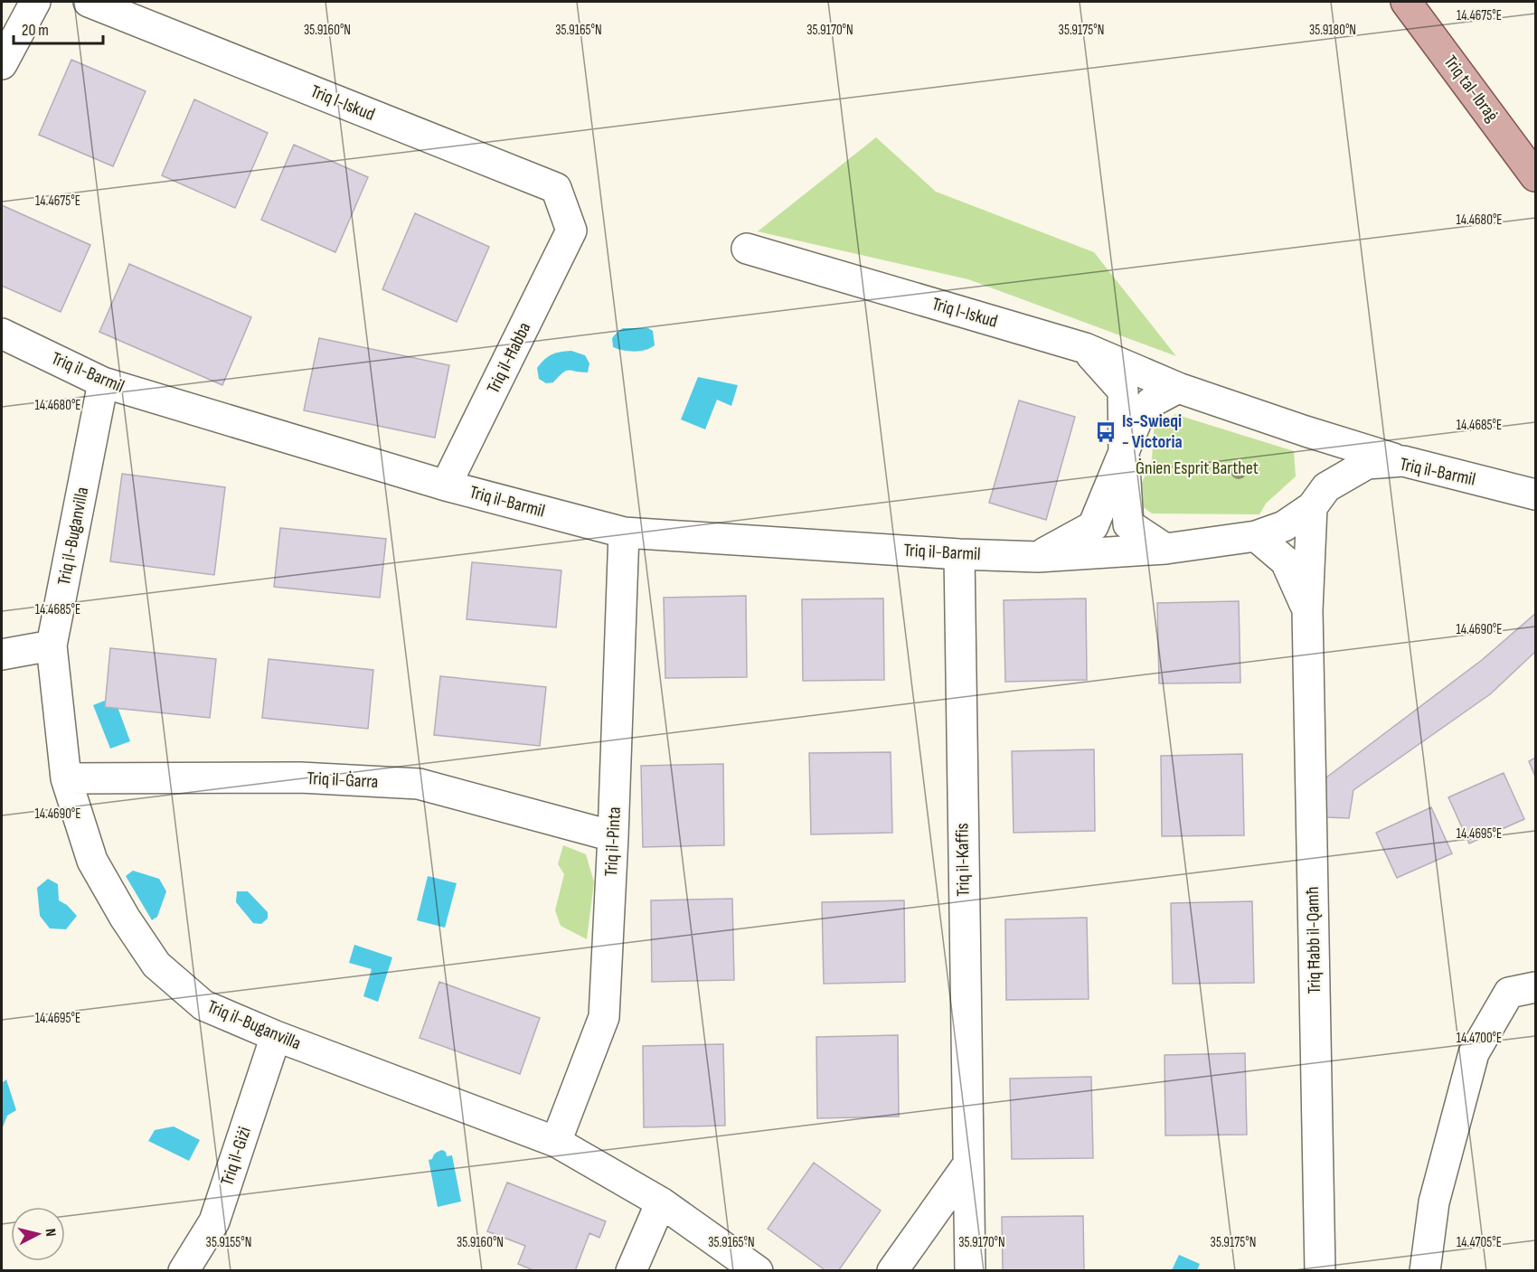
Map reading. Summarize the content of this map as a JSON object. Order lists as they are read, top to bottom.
{
  "streets": {
    "main road": ["Triq tal-Ibraġ"],
    "street": [
      "Triq l-Iskud",
      "Triq il-Ħabba",
      "Triq il-Barmil",
      "Triq il-Buganvilla",
      "Triq il-Ġarra",
      "Triq il-Pinta",
      "Triq il-Kaffis",
      "Triq Ħabb il-Qamħ",
      "Triq il-Giżi"
    ]
  },
  "crossings": [
    ["Triq l-Iskud", "Triq il-Ħabba"],
    ["Triq l-Iskud", "Triq il-Barmil"],
    ["Triq l-Iskud", "Triq Ħabb il-Qamħ"],
    ["Triq il-Ħabba", "Triq il-Barmil"],
    ["Triq il-Barmil", "Triq il-Buganvilla"],
    ["Triq il-Barmil", "Triq il-Pinta"],
    ["Triq il-Barmil", "Triq il-Kaffis"],
    ["Triq il-Barmil", "Triq Ħabb il-Qamħ"],
    ["Triq il-Buganvilla", "Triq il-Ġarra"],
    ["Triq il-Buganvilla", "Triq il-Pinta"],
    ["Triq il-Buganvilla", "Triq il-Giżi"],
    ["Triq il-Ġarra", "Triq il-Pinta"]
  ],
  "parks": ["Ġnien Esprit Barthet"],
  "places": {
    "bus stop": ["Is-Swieqi - Victoria"]
  },
  "scale_bar": "20 m",
  "north": "right",
  "coordinates": [
    "14.4675°E",
    "35.9160°N",
    "35.9165°N",
    "35.9170°N",
    "35.9175°N",
    "35.9180°N",
    "14.4680°E",
    "14.4685°E",
    "14.4690°E",
    "14.4695°E",
    "14.4700°E",
    "14.4705°E",
    "35.9155°N"
  ]
}
